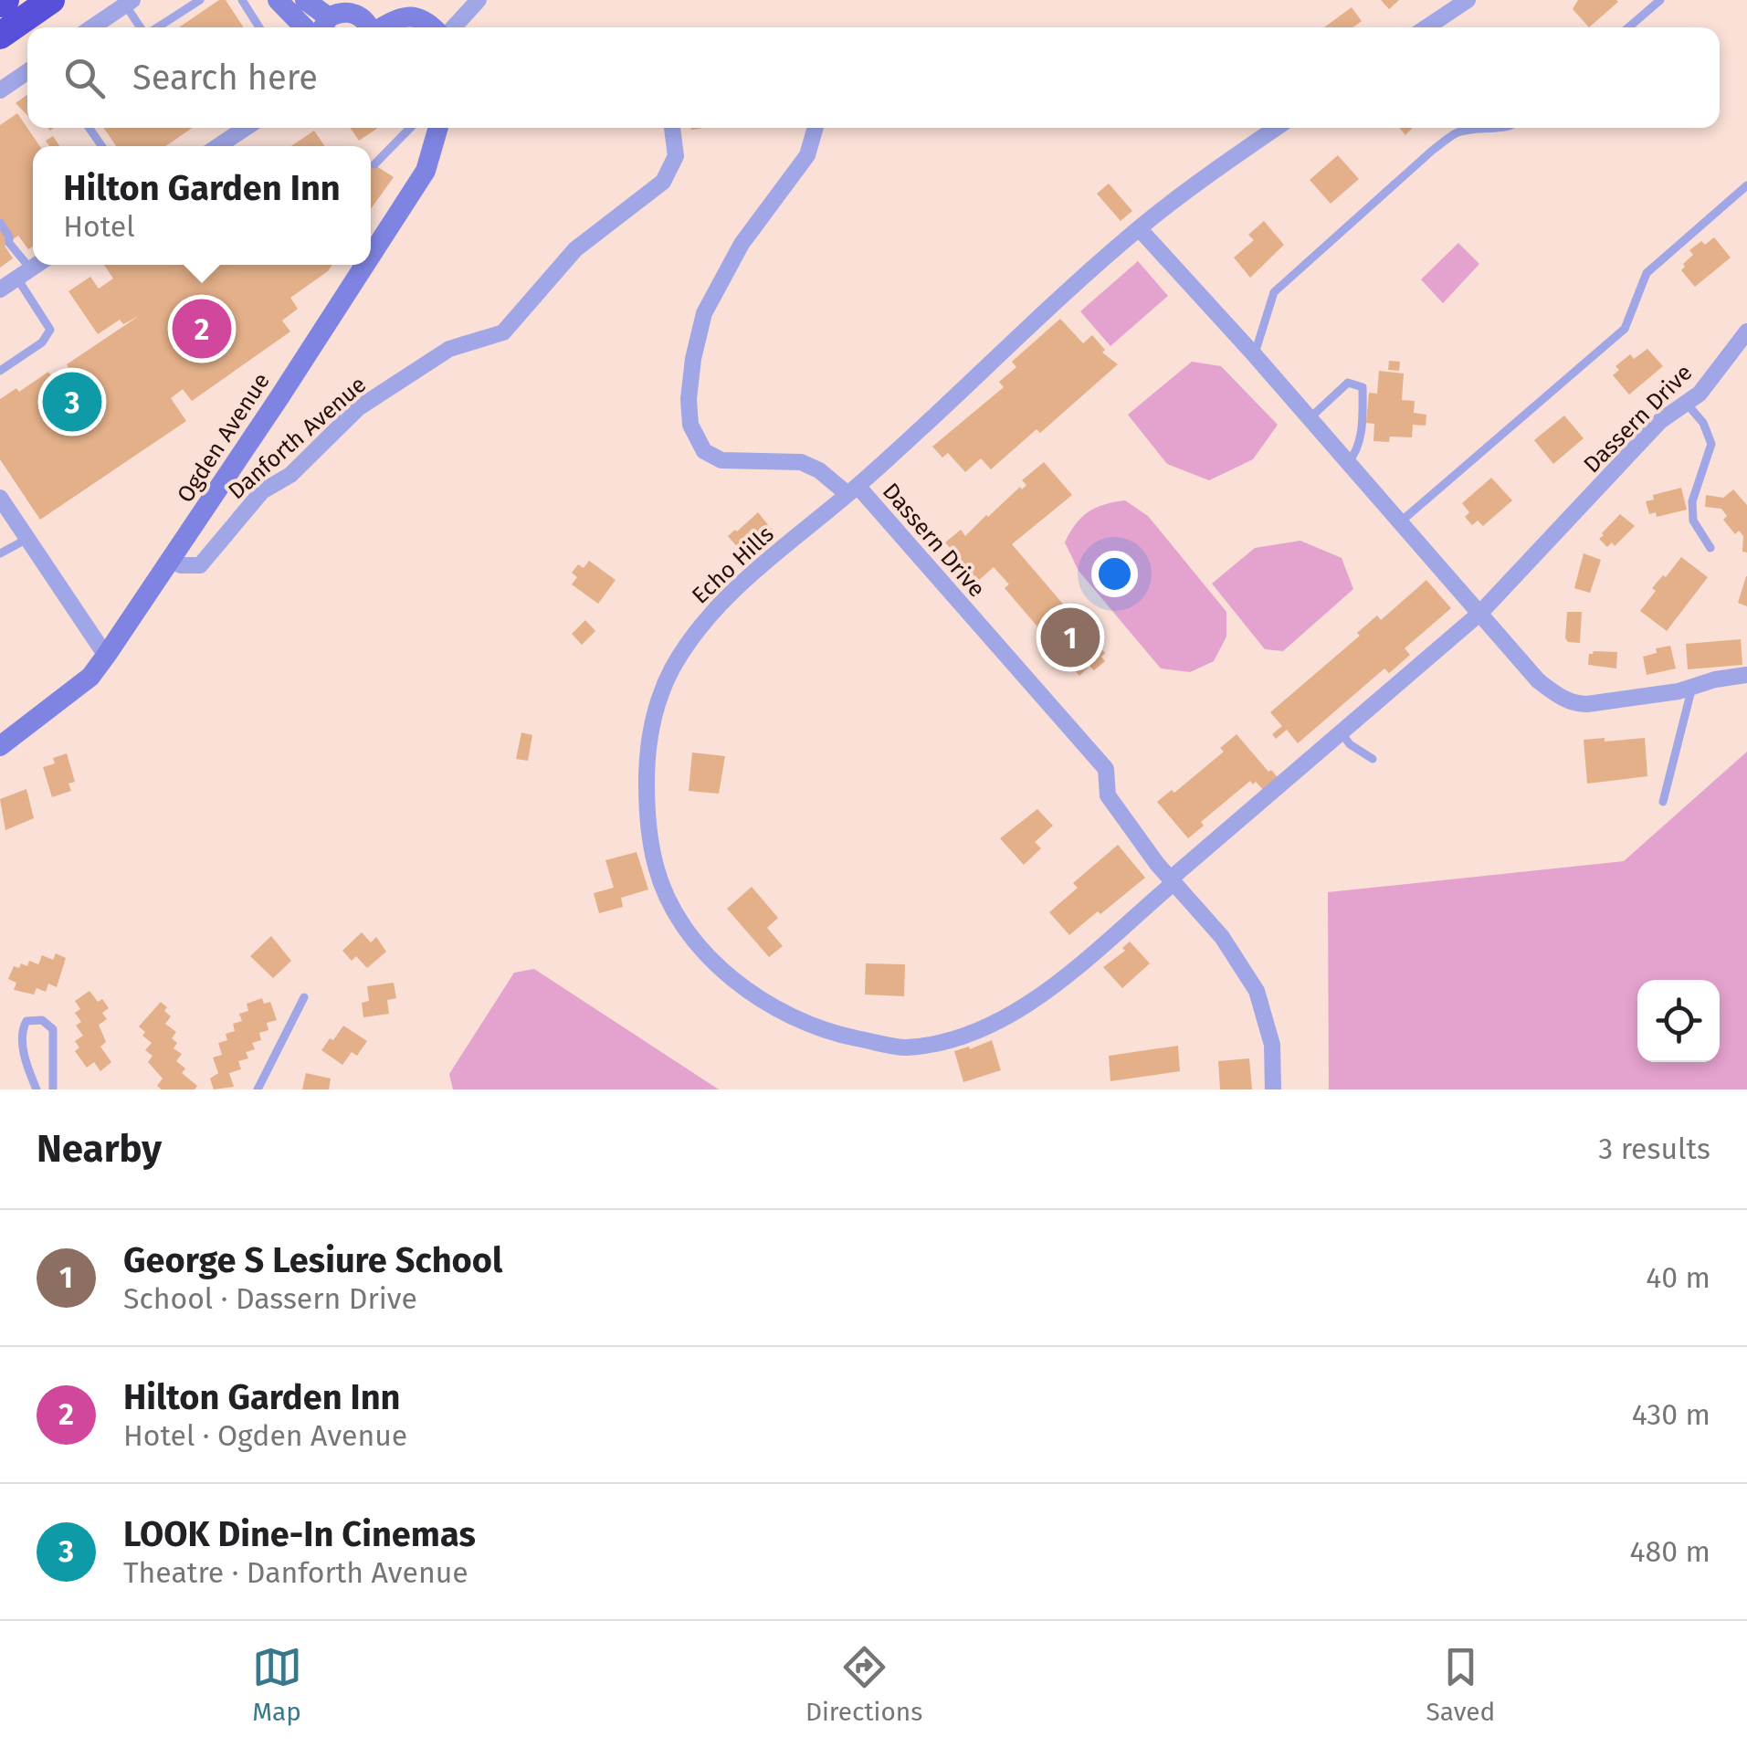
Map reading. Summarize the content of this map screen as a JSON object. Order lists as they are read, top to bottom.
{
  "streets": {
    "street": [
      "Dassern Drive",
      "Ogden Avenue",
      "Danforth Avenue",
      "Echo Hills"
    ]
  },
  "crossings": [
    ["Dassern Drive", "Echo Hills"],
    ["Ogden Avenue", "Danforth Avenue"]
  ],
  "page": {
    "search": "Search here",
    "popup": ["Hilton Garden Inn", "Hotel"],
    "pins": ["2", "3", "1"],
    "heading": ["Nearby", "3 results"],
    "list": [
      {
        "mark": "1",
        "name": "George S Lesiure School",
        "note": "School · Dassern Drive",
        "value": "40 m"
      },
      {
        "mark": "2",
        "name": "Hilton Garden Inn",
        "note": "Hotel · Ogden Avenue",
        "value": "430 m"
      },
      {
        "mark": "3",
        "name": "LOOK Dine-In Cinemas",
        "note": "Theatre · Danforth Avenue",
        "value": "480 m"
      }
    ],
    "nav": ["Map", "Directions", "Saved"]
  }
}
